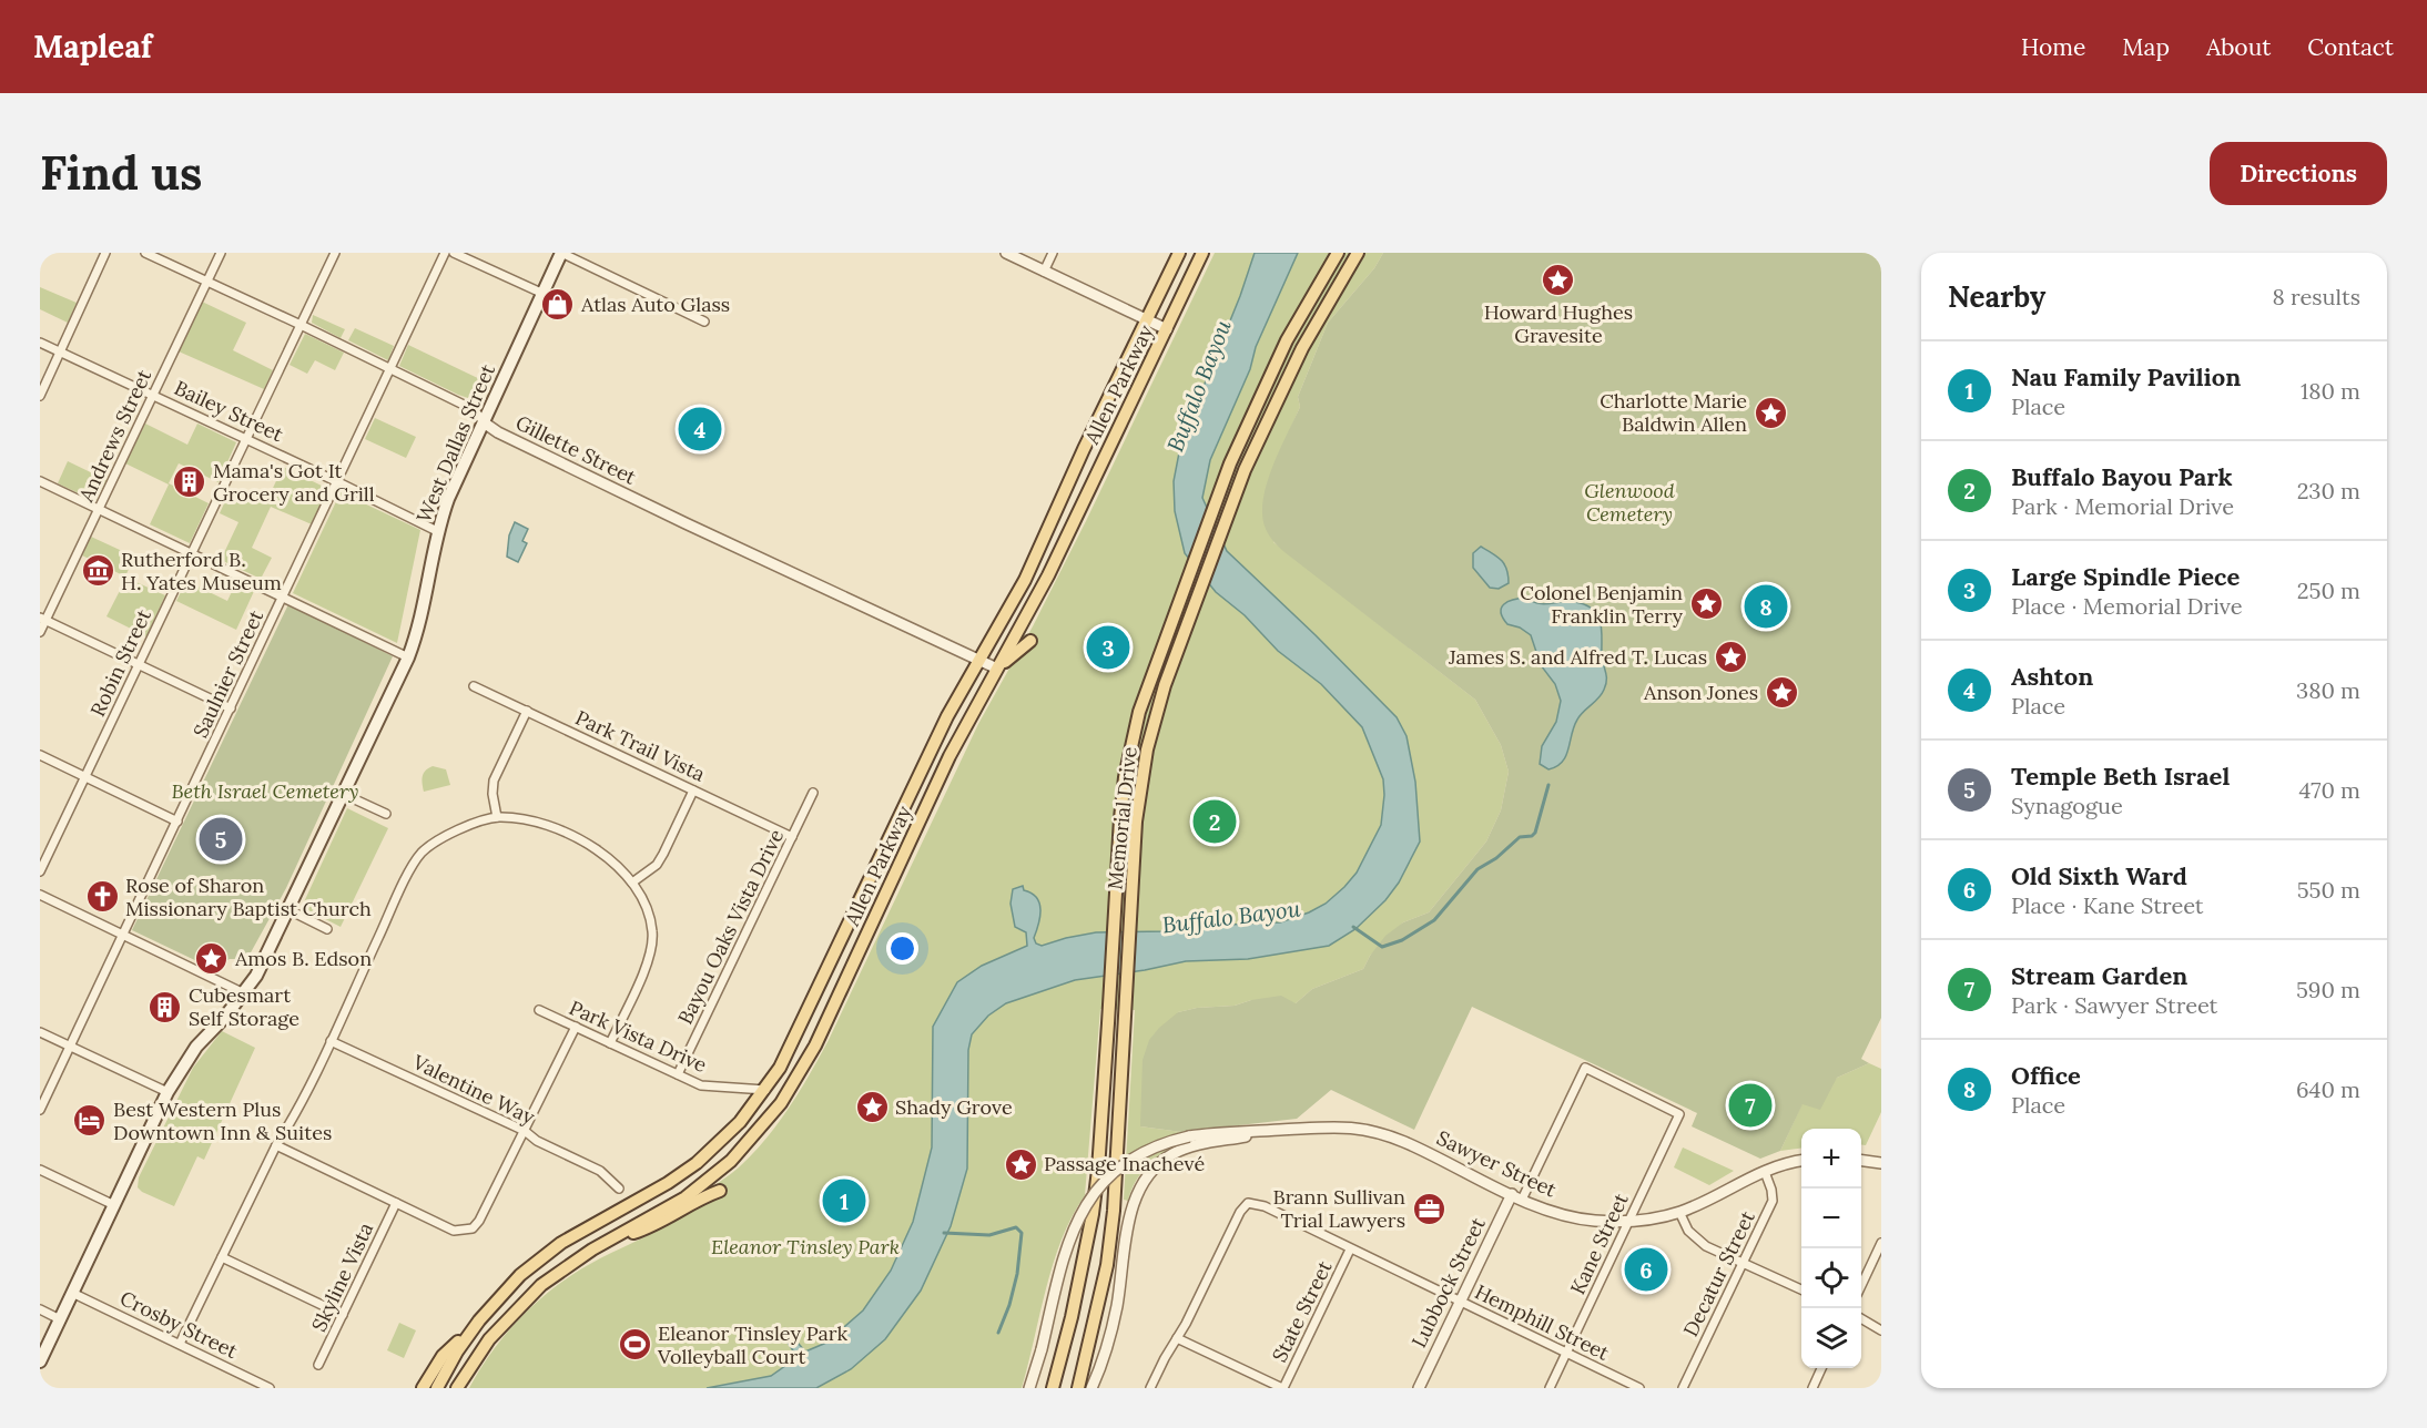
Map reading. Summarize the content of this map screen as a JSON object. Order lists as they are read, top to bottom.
{
  "streets": {
    "main road": ["Allen Parkway", "West Dallas Street", "Memorial Drive"],
    "street": [
      "Bailey Street",
      "Andrews Street",
      "Gillette Street",
      "Robin Street",
      "Saulnier Street",
      "Park Trail Vista",
      "Bayou Oaks Vista Drive",
      "Park Vista Drive",
      "Valentine Way",
      "Sawyer Street",
      "Kane Street",
      "Decatur Street",
      "Skyline Vista",
      "Lubbock Street",
      "State Street",
      "Hemphill Street",
      "Crosby Street"
    ]
  },
  "crossings": [
    ["Allen Parkway", "Gillette Street"],
    ["Allen Parkway", "Park Vista Drive"],
    ["Bailey Street", "Andrews Street"],
    ["Bailey Street", "West Dallas Street"],
    ["Bailey Street", "Robin Street"],
    ["Bailey Street", "Saulnier Street"],
    ["Andrews Street", "Gillette Street"],
    ["West Dallas Street", "Gillette Street"],
    ["West Dallas Street", "Crosby Street"],
    ["Gillette Street", "Robin Street"],
    ["Gillette Street", "Saulnier Street"],
    ["Park Trail Vista", "Bayou Oaks Vista Drive"],
    ["Bayou Oaks Vista Drive", "Park Vista Drive"],
    ["Sawyer Street", "Kane Street"],
    ["Sawyer Street", "Decatur Street"],
    ["Sawyer Street", "Lubbock Street"],
    ["Kane Street", "Lubbock Street"],
    ["Kane Street", "Hemphill Street"],
    ["Lubbock Street", "Hemphill Street"],
    ["State Street", "Hemphill Street"]
  ],
  "water": ["Buffalo Bayou"],
  "parks": ["Glenwood Cemetery", "Beth Israel Cemetery", "Eleanor Tinsley Park"],
  "places": {
    "place": [
      "Howard Hughes Gravesite",
      "Charlotte Marie Baldwin Allen",
      "Colonel Benjamin Franklin Terry",
      "James S. and Alfred T. Lucas",
      "Anson Jones",
      "Amos B. Edson",
      "Shady Grove",
      "Passage Inachevé"
    ],
    "shop": ["Atlas Auto Glass"],
    "building": ["Mama's Got It Grocery and Grill", "Cubesmart Self Storage"],
    "museum": ["Rutherford B. H. Yates Museum"],
    "church": ["Rose of Sharon Missionary Baptist Church"],
    "hotel": ["Best Western Plus Downtown Inn & Suites"],
    "office": ["Brann Sullivan Trial Lawyers"],
    "sports": ["Eleanor Tinsley Park Volleyball Court"]
  },
  "page": {
    "header": "Mapleaf",
    "nav": [
      "Home",
      "Map",
      "About",
      "Contact"
    ],
    "buttons": "Directions",
    "title": "Find us",
    "heading": ["Nearby", "8 results"],
    "list": [
      {
        "mark": "1",
        "name": "Nau Family Pavilion",
        "note": "Place",
        "value": "180 m"
      },
      {
        "mark": "2",
        "name": "Buffalo Bayou Park",
        "note": "Park · Memorial Drive",
        "value": "230 m"
      },
      {
        "mark": "3",
        "name": "Large Spindle Piece",
        "note": "Place · Memorial Drive",
        "value": "250 m"
      },
      {
        "mark": "4",
        "name": "Ashton",
        "note": "Place",
        "value": "380 m"
      },
      {
        "mark": "5",
        "name": "Temple Beth Israel",
        "note": "Synagogue",
        "value": "470 m"
      },
      {
        "mark": "6",
        "name": "Old Sixth Ward",
        "note": "Place · Kane Street",
        "value": "550 m"
      },
      {
        "mark": "7",
        "name": "Stream Garden",
        "note": "Park · Sawyer Street",
        "value": "590 m"
      },
      {
        "mark": "8",
        "name": "Office",
        "note": "Place",
        "value": "640 m"
      }
    ],
    "pins": [
      "4",
      "8",
      "3",
      "2",
      "5",
      "7",
      "1",
      "6"
    ],
    "map_buttons": ["+", "−"]
  }
}
